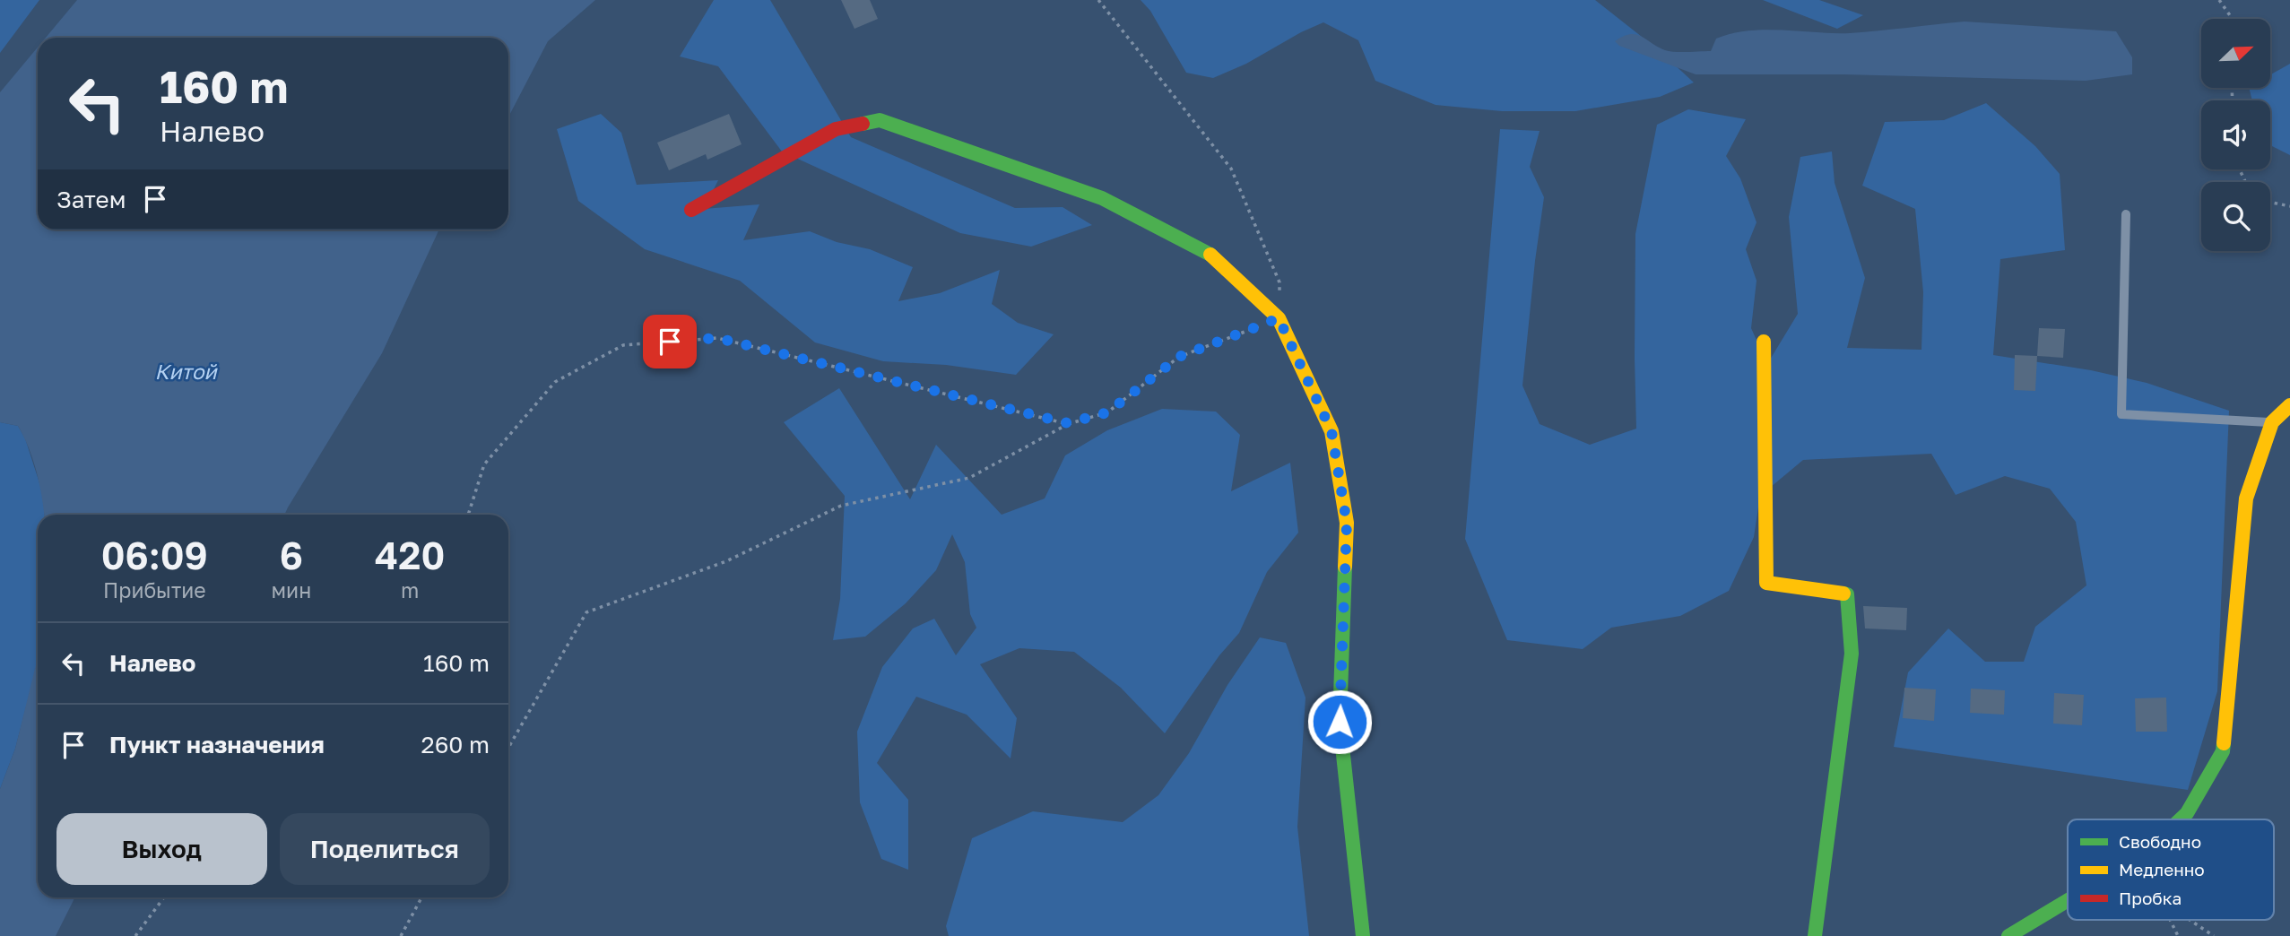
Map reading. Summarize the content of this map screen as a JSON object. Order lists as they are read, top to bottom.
{
  "water": ["Китой"],
  "legend": ["Свободно", "Медленно", "Пробка"],
  "north": "top right",
  "page": {
    "turn": ["160 m", "Налево"],
    "then": "Затем",
    "eta": [
      "06:09",
      "Прибытие",
      "6",
      "мин",
      "420",
      "m"
    ],
    "list": [
      {
        "name": "Налево",
        "value": "160 m"
      },
      {
        "name": "Пункт назначения",
        "value": "260 m"
      }
    ],
    "buttons": ["Выход", "Поделиться"]
  }
}
